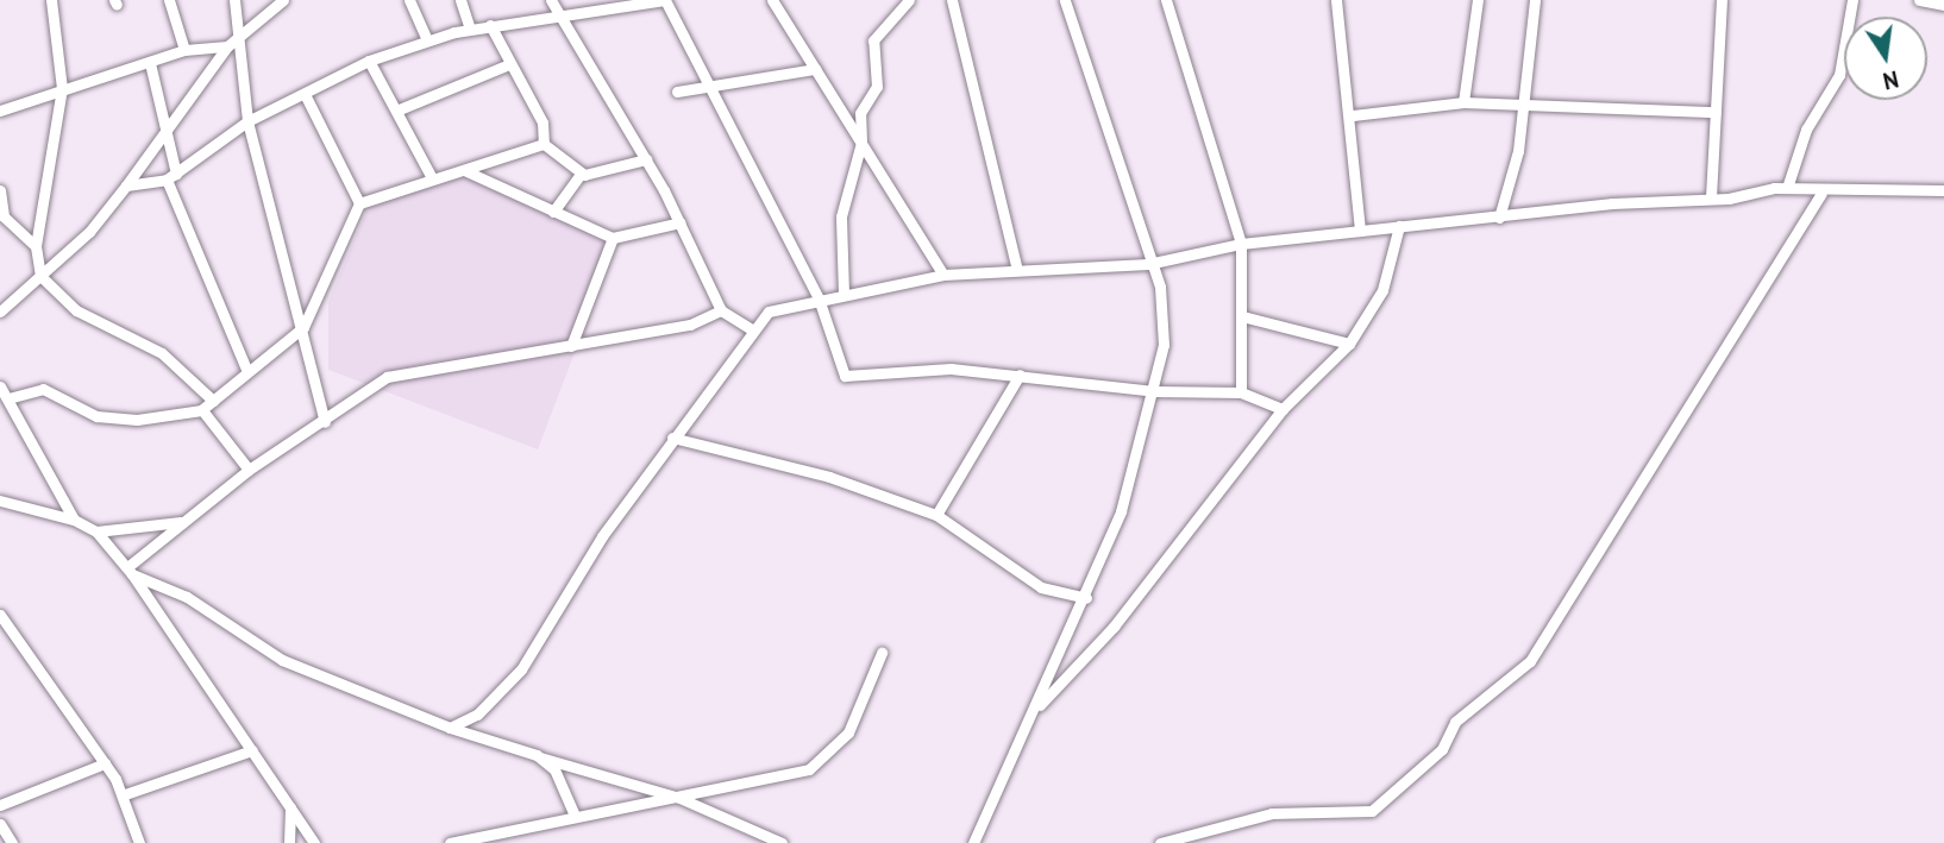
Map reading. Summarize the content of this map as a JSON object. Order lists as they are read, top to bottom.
{
  "north": "bottom"
}
